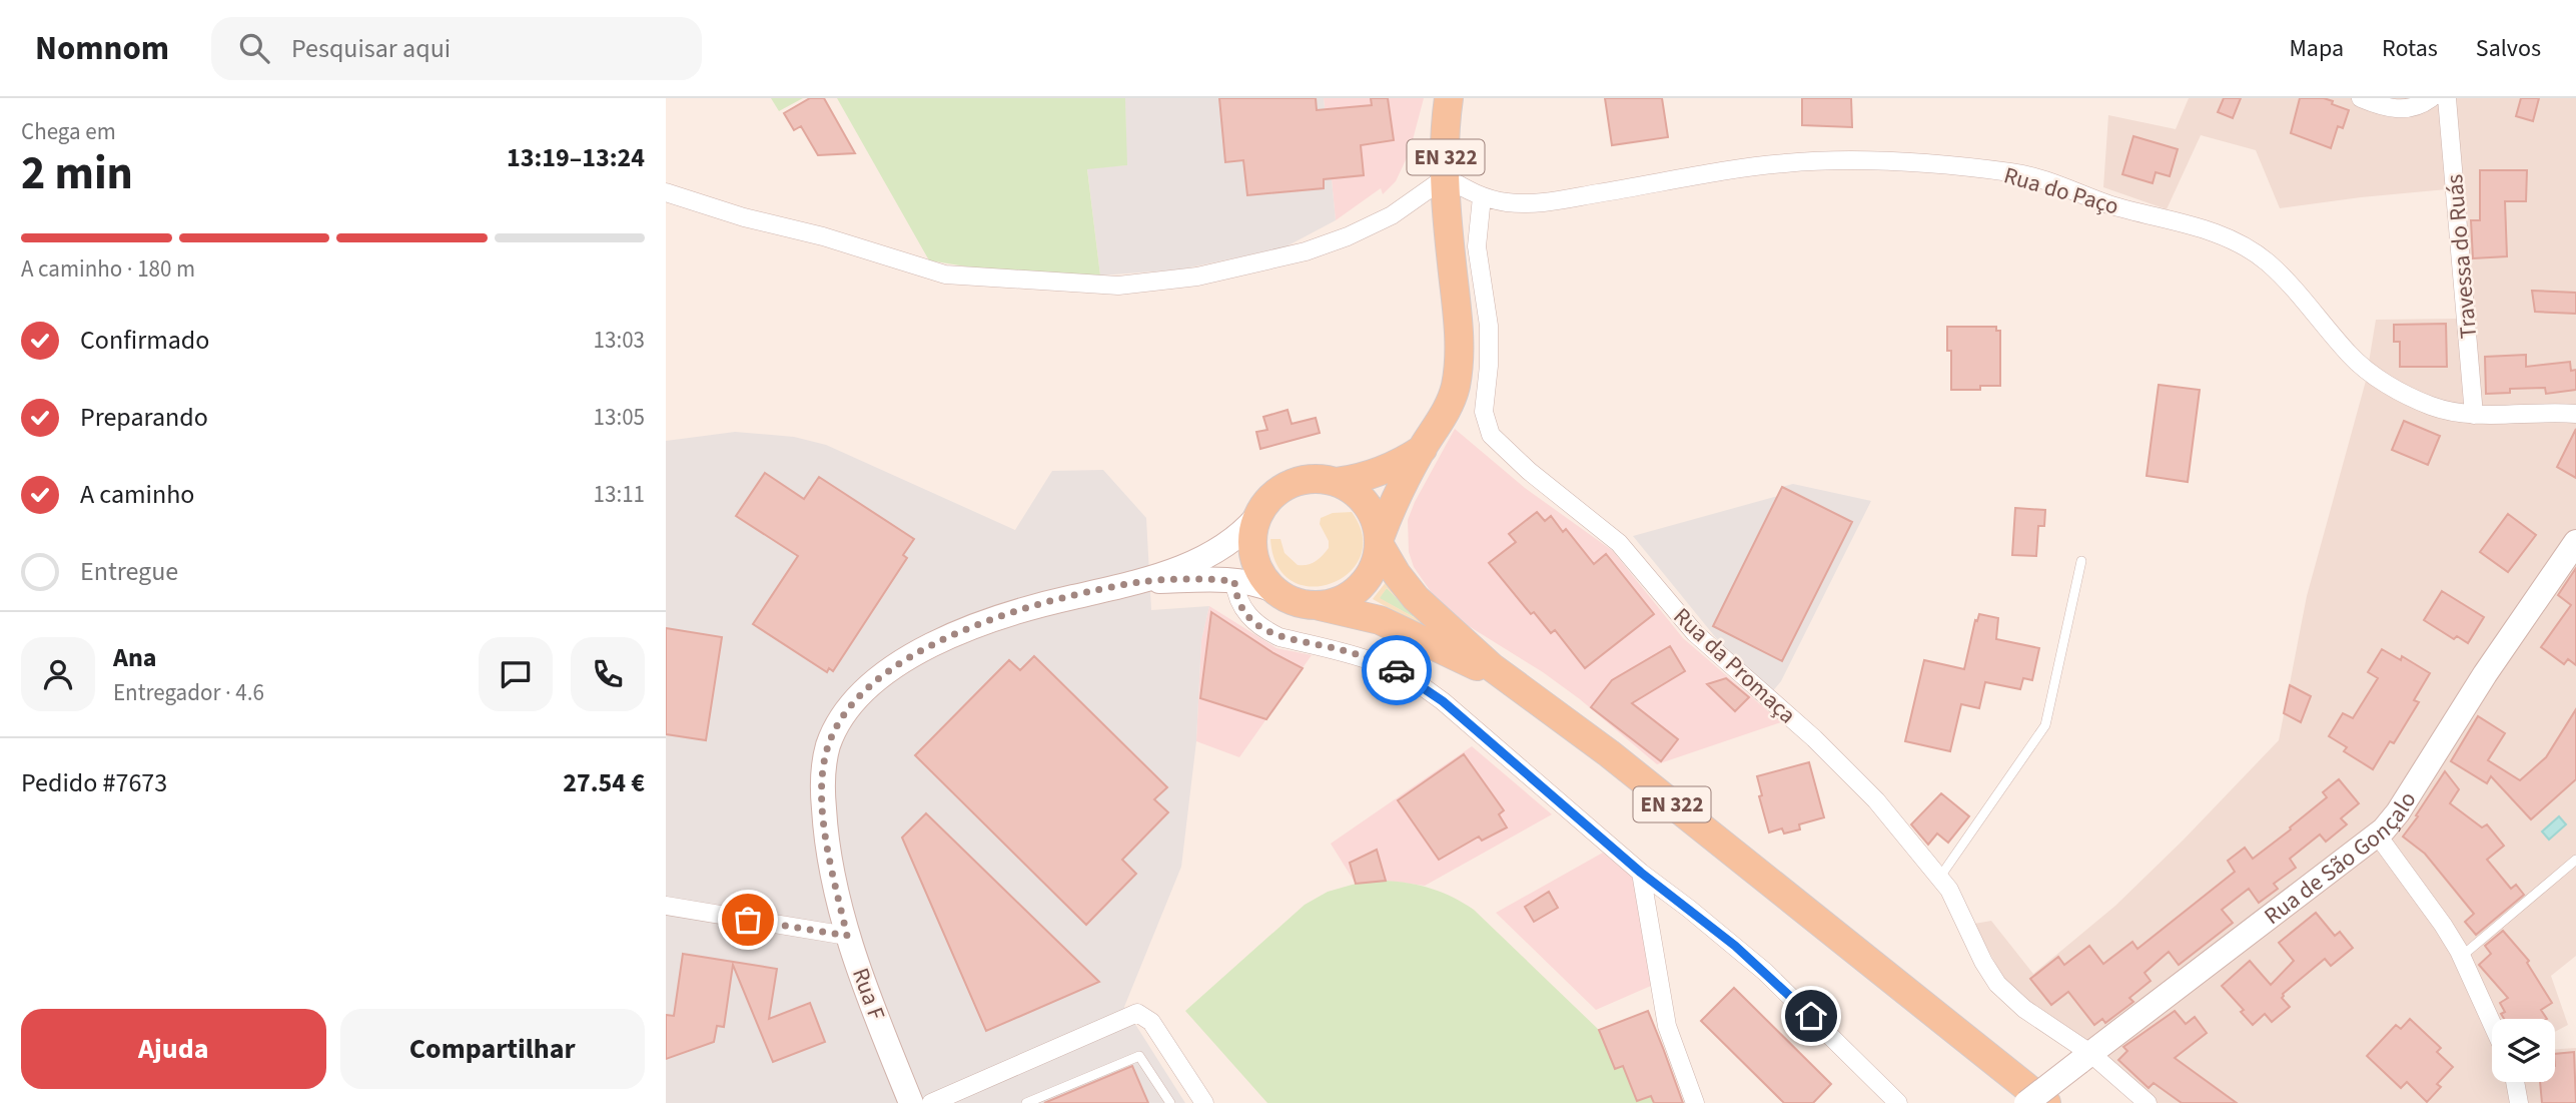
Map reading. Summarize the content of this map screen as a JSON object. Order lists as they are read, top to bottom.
{
  "streets": {
    "main road": ["EN 322"],
    "street": [
      "Rua do Paço",
      "Travessa do Ruás",
      "Rua da Promaça",
      "Rua de São Gonçalo",
      "Rua F"
    ]
  },
  "crossings": [
    ["EN 322", "Rua do Paço"],
    ["Rua do Paço", "Travessa do Ruás"],
    ["Rua do Paço", "Rua da Promaça"],
    ["Rua da Promaça", "Rua de São Gonçalo"]
  ],
  "page": {
    "header": "Nomnom",
    "search": "Pesquisar aqui",
    "nav": ["Mapa", "Rotas", "Salvos"],
    "heading": ["2 min", "Chega em", "13:19–13:24"],
    "panel": [
      "Ana",
      "Entregador · 4.6",
      "Pedido #7673",
      "27.54 €"
    ],
    "bar": "A caminho · 180 m",
    "list": [
      ["Confirmado", "13:03"],
      ["Preparando", "13:05"],
      ["A caminho", "13:11"],
      "Entregue"
    ],
    "buttons": ["Ajuda", "Compartilhar"]
  }
}
